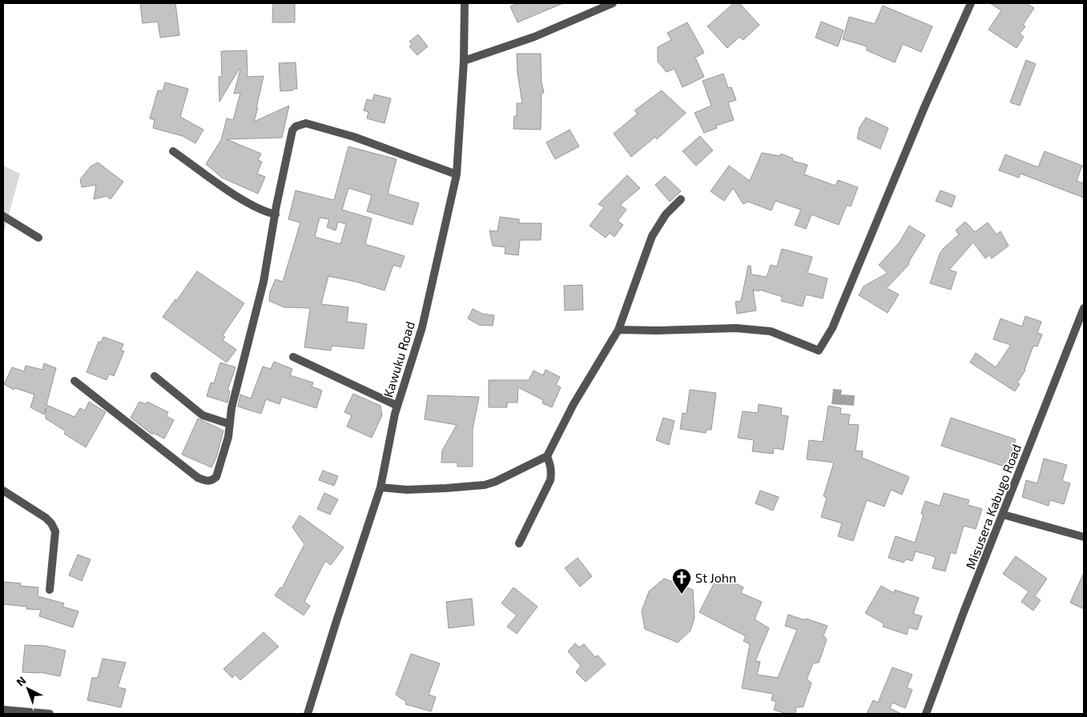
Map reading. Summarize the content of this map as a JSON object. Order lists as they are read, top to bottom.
{
  "streets": {
    "street": ["Kawuku Road", "Misusera Kabugo Road"]
  },
  "places": {
    "church": ["St John"]
  },
  "north": "top left"
}
